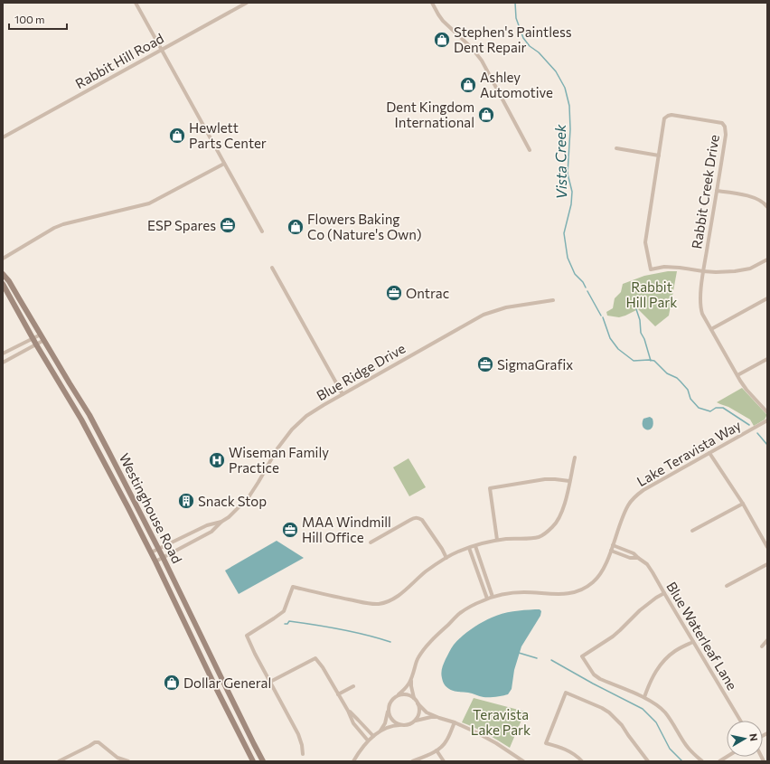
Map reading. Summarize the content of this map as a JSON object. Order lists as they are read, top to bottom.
{
  "streets": {
    "main road": ["Westinghouse Road"],
    "street": [
      "Rabbit Hill Road",
      "Rabbit Creek Drive",
      "Blue Ridge Drive",
      "Lake Teravista Way",
      "Blue Waterleaf Lane"
    ]
  },
  "crossings": [
    ["Blue Ridge Drive", "Westinghouse Road"],
    ["Lake Teravista Way", "Blue Waterleaf Lane"]
  ],
  "water": ["Vista Creek"],
  "parks": ["Rabbit Hill Park", "Teravista Lake Park"],
  "places": {
    "shop": [
      "Stephen's Paintless Dent Repair",
      "Ashley Automotive",
      "Dent Kingdom International",
      "Hewlett Parts Center",
      "Flowers Baking Co (Nature's Own)",
      "Dollar General"
    ],
    "office": [
      "ESP Spares",
      "Ontrac",
      "SigmaGrafix",
      "MAA Windmill Hill Office"
    ],
    "hospital": ["Wiseman Family Practice"],
    "building": ["Snack Stop"]
  },
  "scale_bar": "100 m",
  "north": "right"
}
